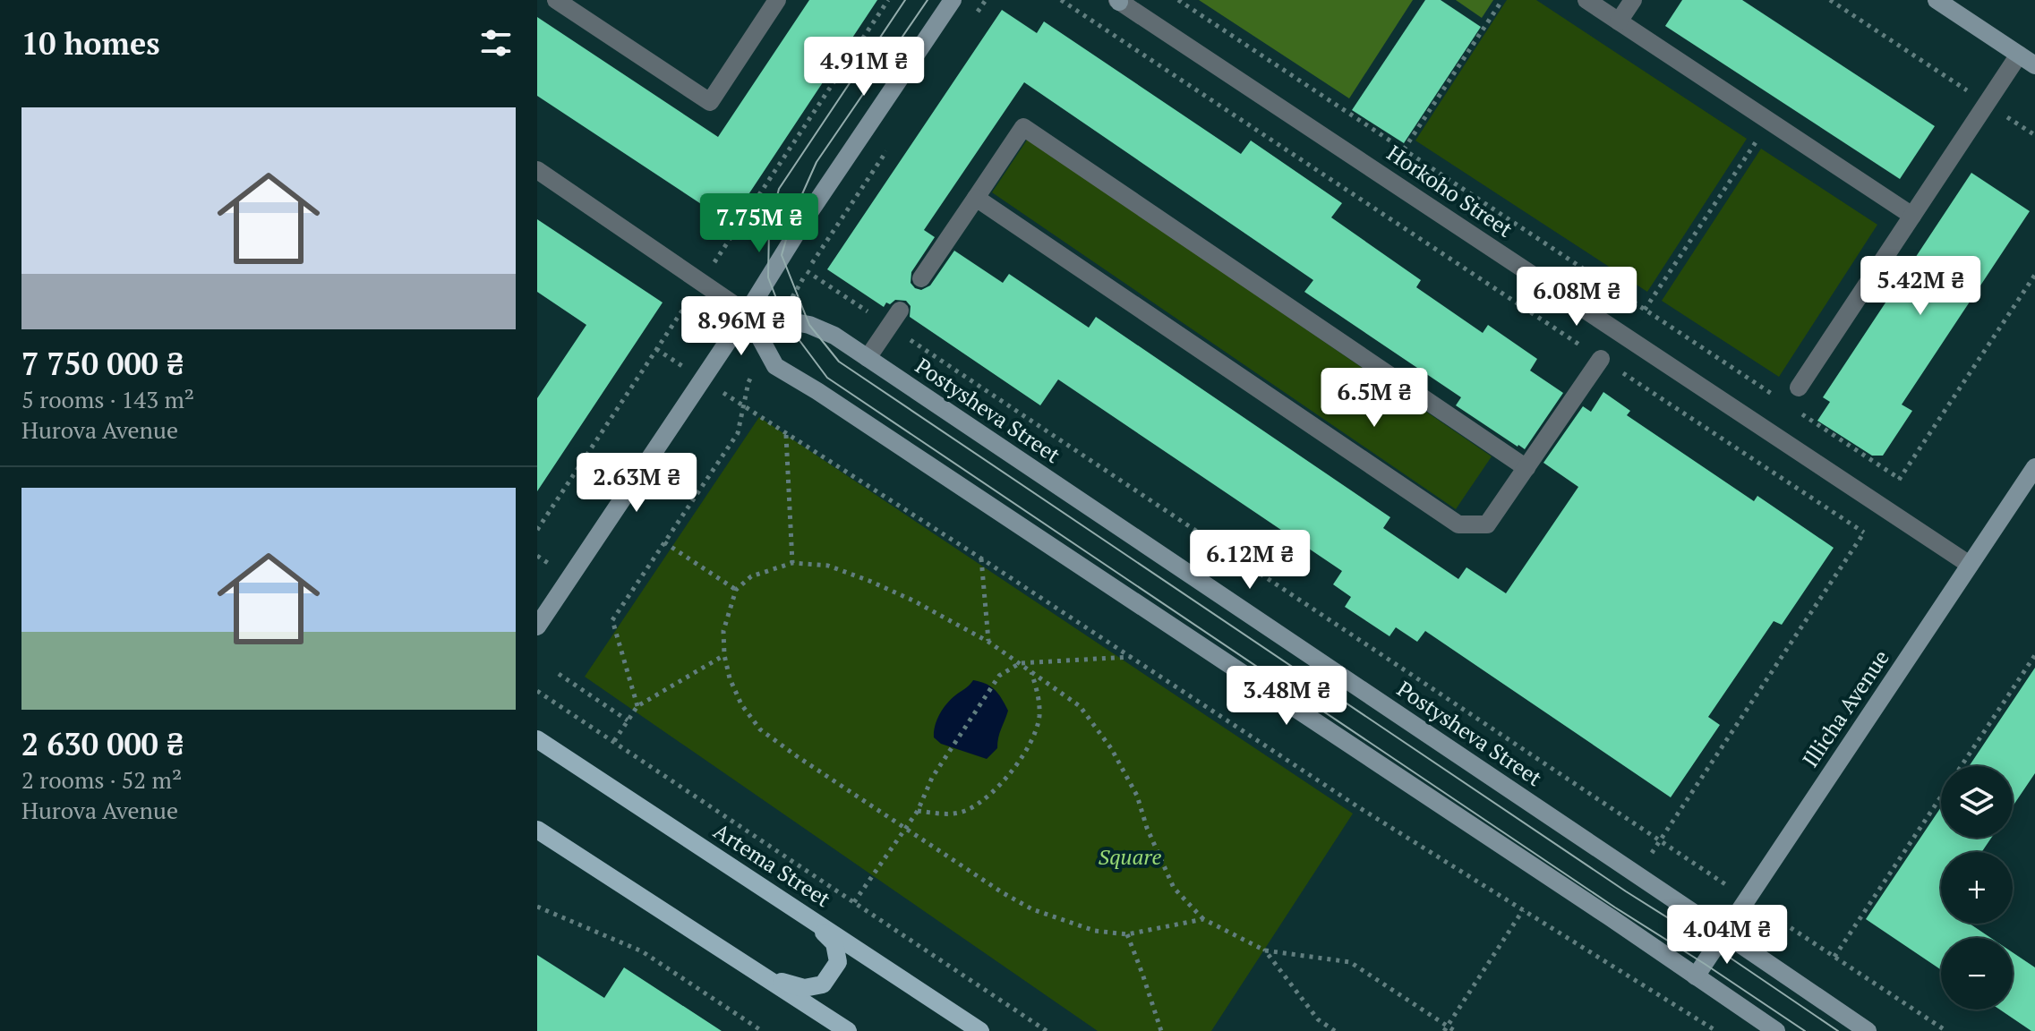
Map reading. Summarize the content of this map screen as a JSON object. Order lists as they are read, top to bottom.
{
  "streets": {
    "main road": ["Artema Street"],
    "street": ["Horkoho Street", "Postysheva Street", "Illicha Avenue"]
  },
  "crossings": [
    ["Horkoho Street", "Illicha Avenue"],
    ["Postysheva Street", "Illicha Avenue"]
  ],
  "parks": ["Square"],
  "page": {
    "heading": "10 homes",
    "price": [
      "4.91M ₴",
      "7.75M ₴",
      "5.42M ₴",
      "6.08M ₴",
      "8.96M ₴",
      "6.5M ₴",
      "2.63M ₴",
      "6.12M ₴",
      "3.48M ₴",
      "4.04M ₴"
    ],
    "list": [
      {
        "name": "7 750 000 ₴",
        "note": "5 rooms · 143 m² · Hurova Avenue"
      },
      {
        "name": "2 630 000 ₴",
        "note": "2 rooms · 52 m² · Hurova Avenue"
      }
    ],
    "map_buttons": ["+", "−"]
  }
}
